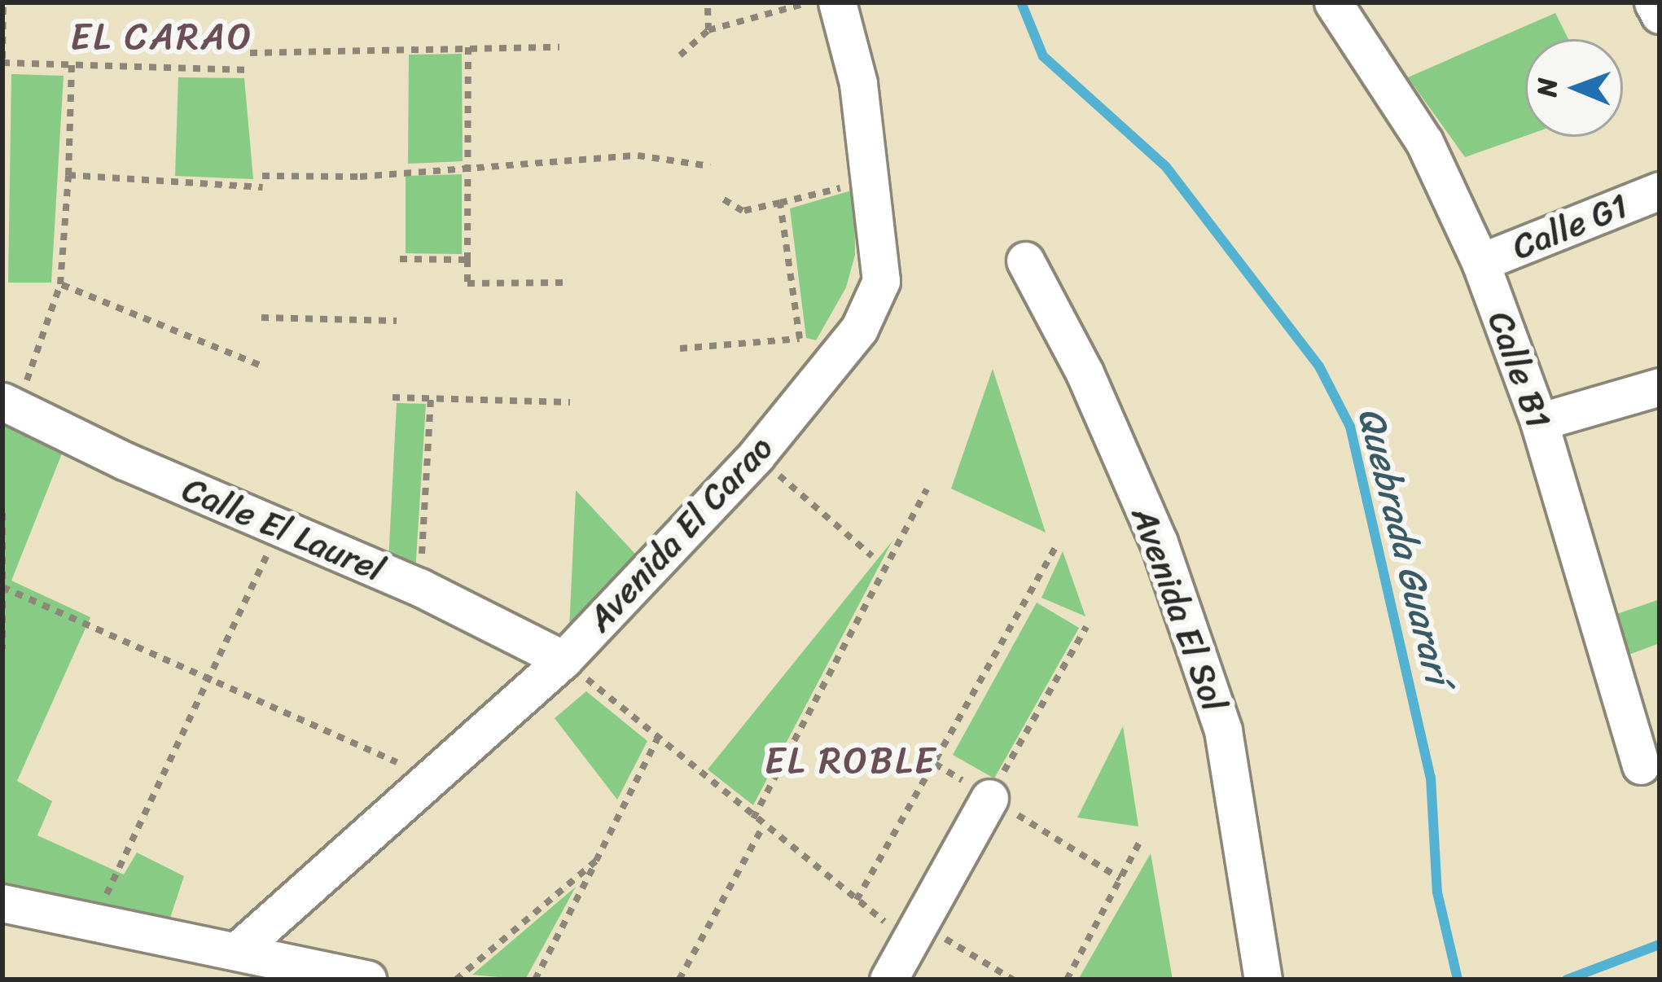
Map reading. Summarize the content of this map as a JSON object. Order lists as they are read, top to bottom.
{
  "streets": {
    "street": [
      "Calle G1",
      "Calle B1",
      "Calle El Laurel",
      "Avenida El Carao",
      "Avenida El Sol"
    ]
  },
  "crossings": [
    ["Calle G1", "Calle B1"],
    ["Calle El Laurel", "Avenida El Carao"]
  ],
  "districts": ["EL CARAO", "EL ROBLE"],
  "water": ["Quebrada Guararí"],
  "north": "left"
}
